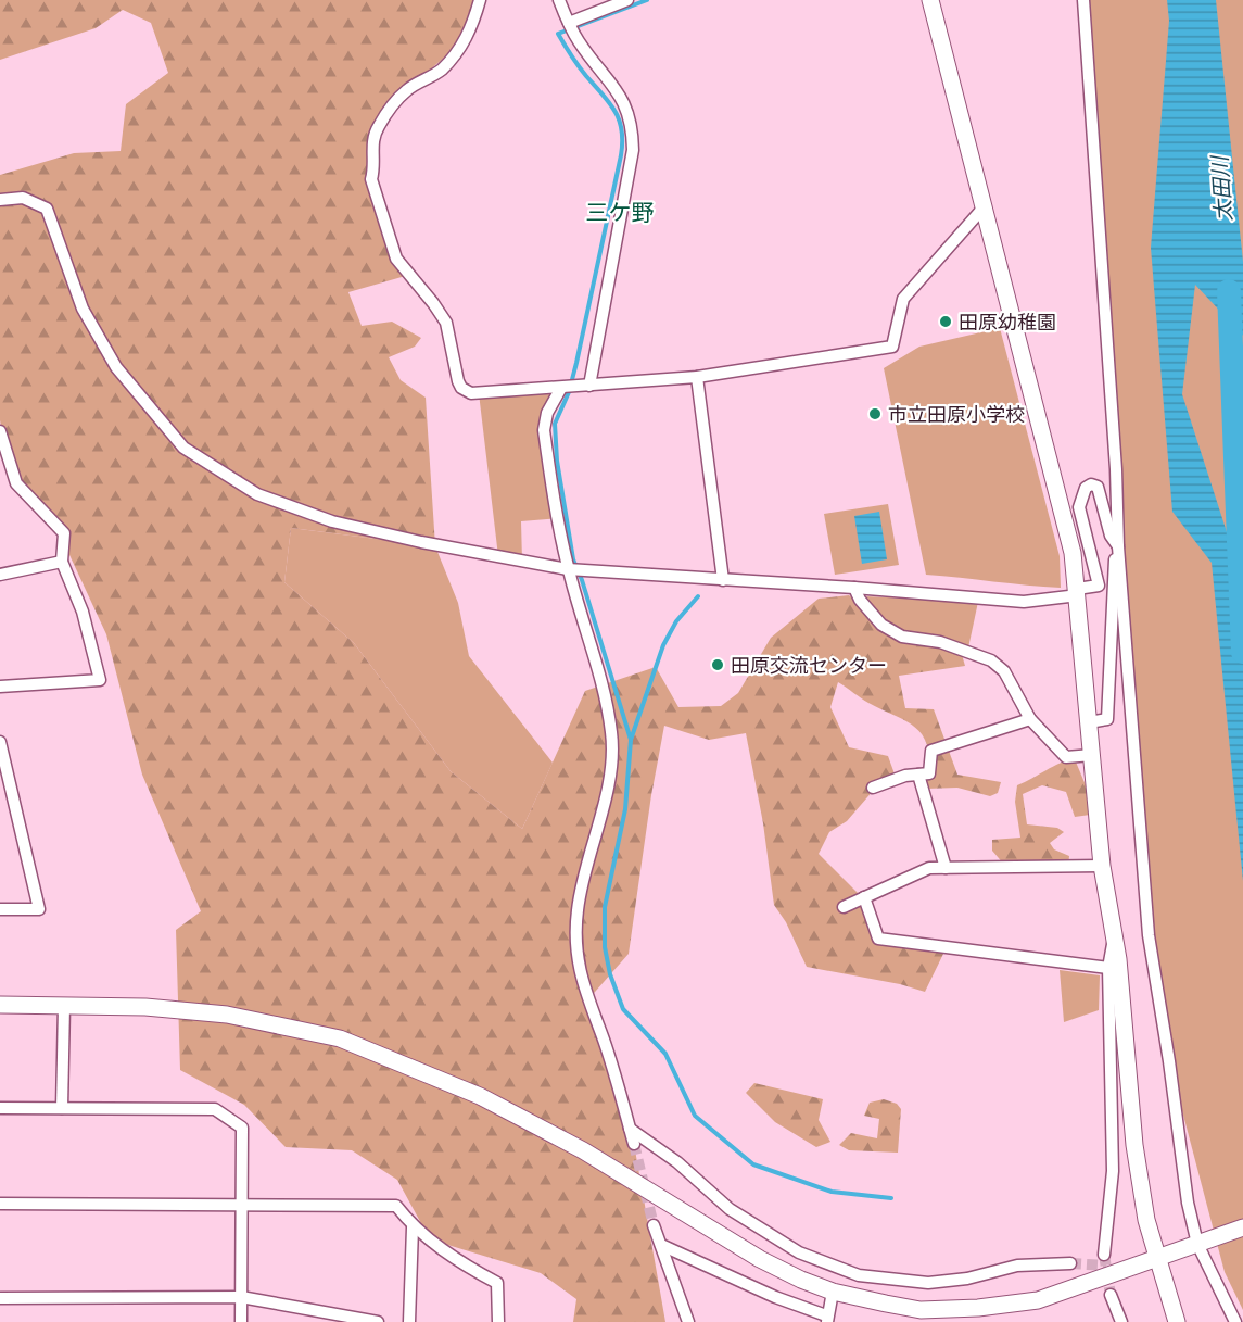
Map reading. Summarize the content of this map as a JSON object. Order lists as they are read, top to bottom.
{
  "districts": ["三ケ野"],
  "water": ["太田川"],
  "places": ["田原幼稚園", "市立田原小学校", "田原交流センター"]
}
